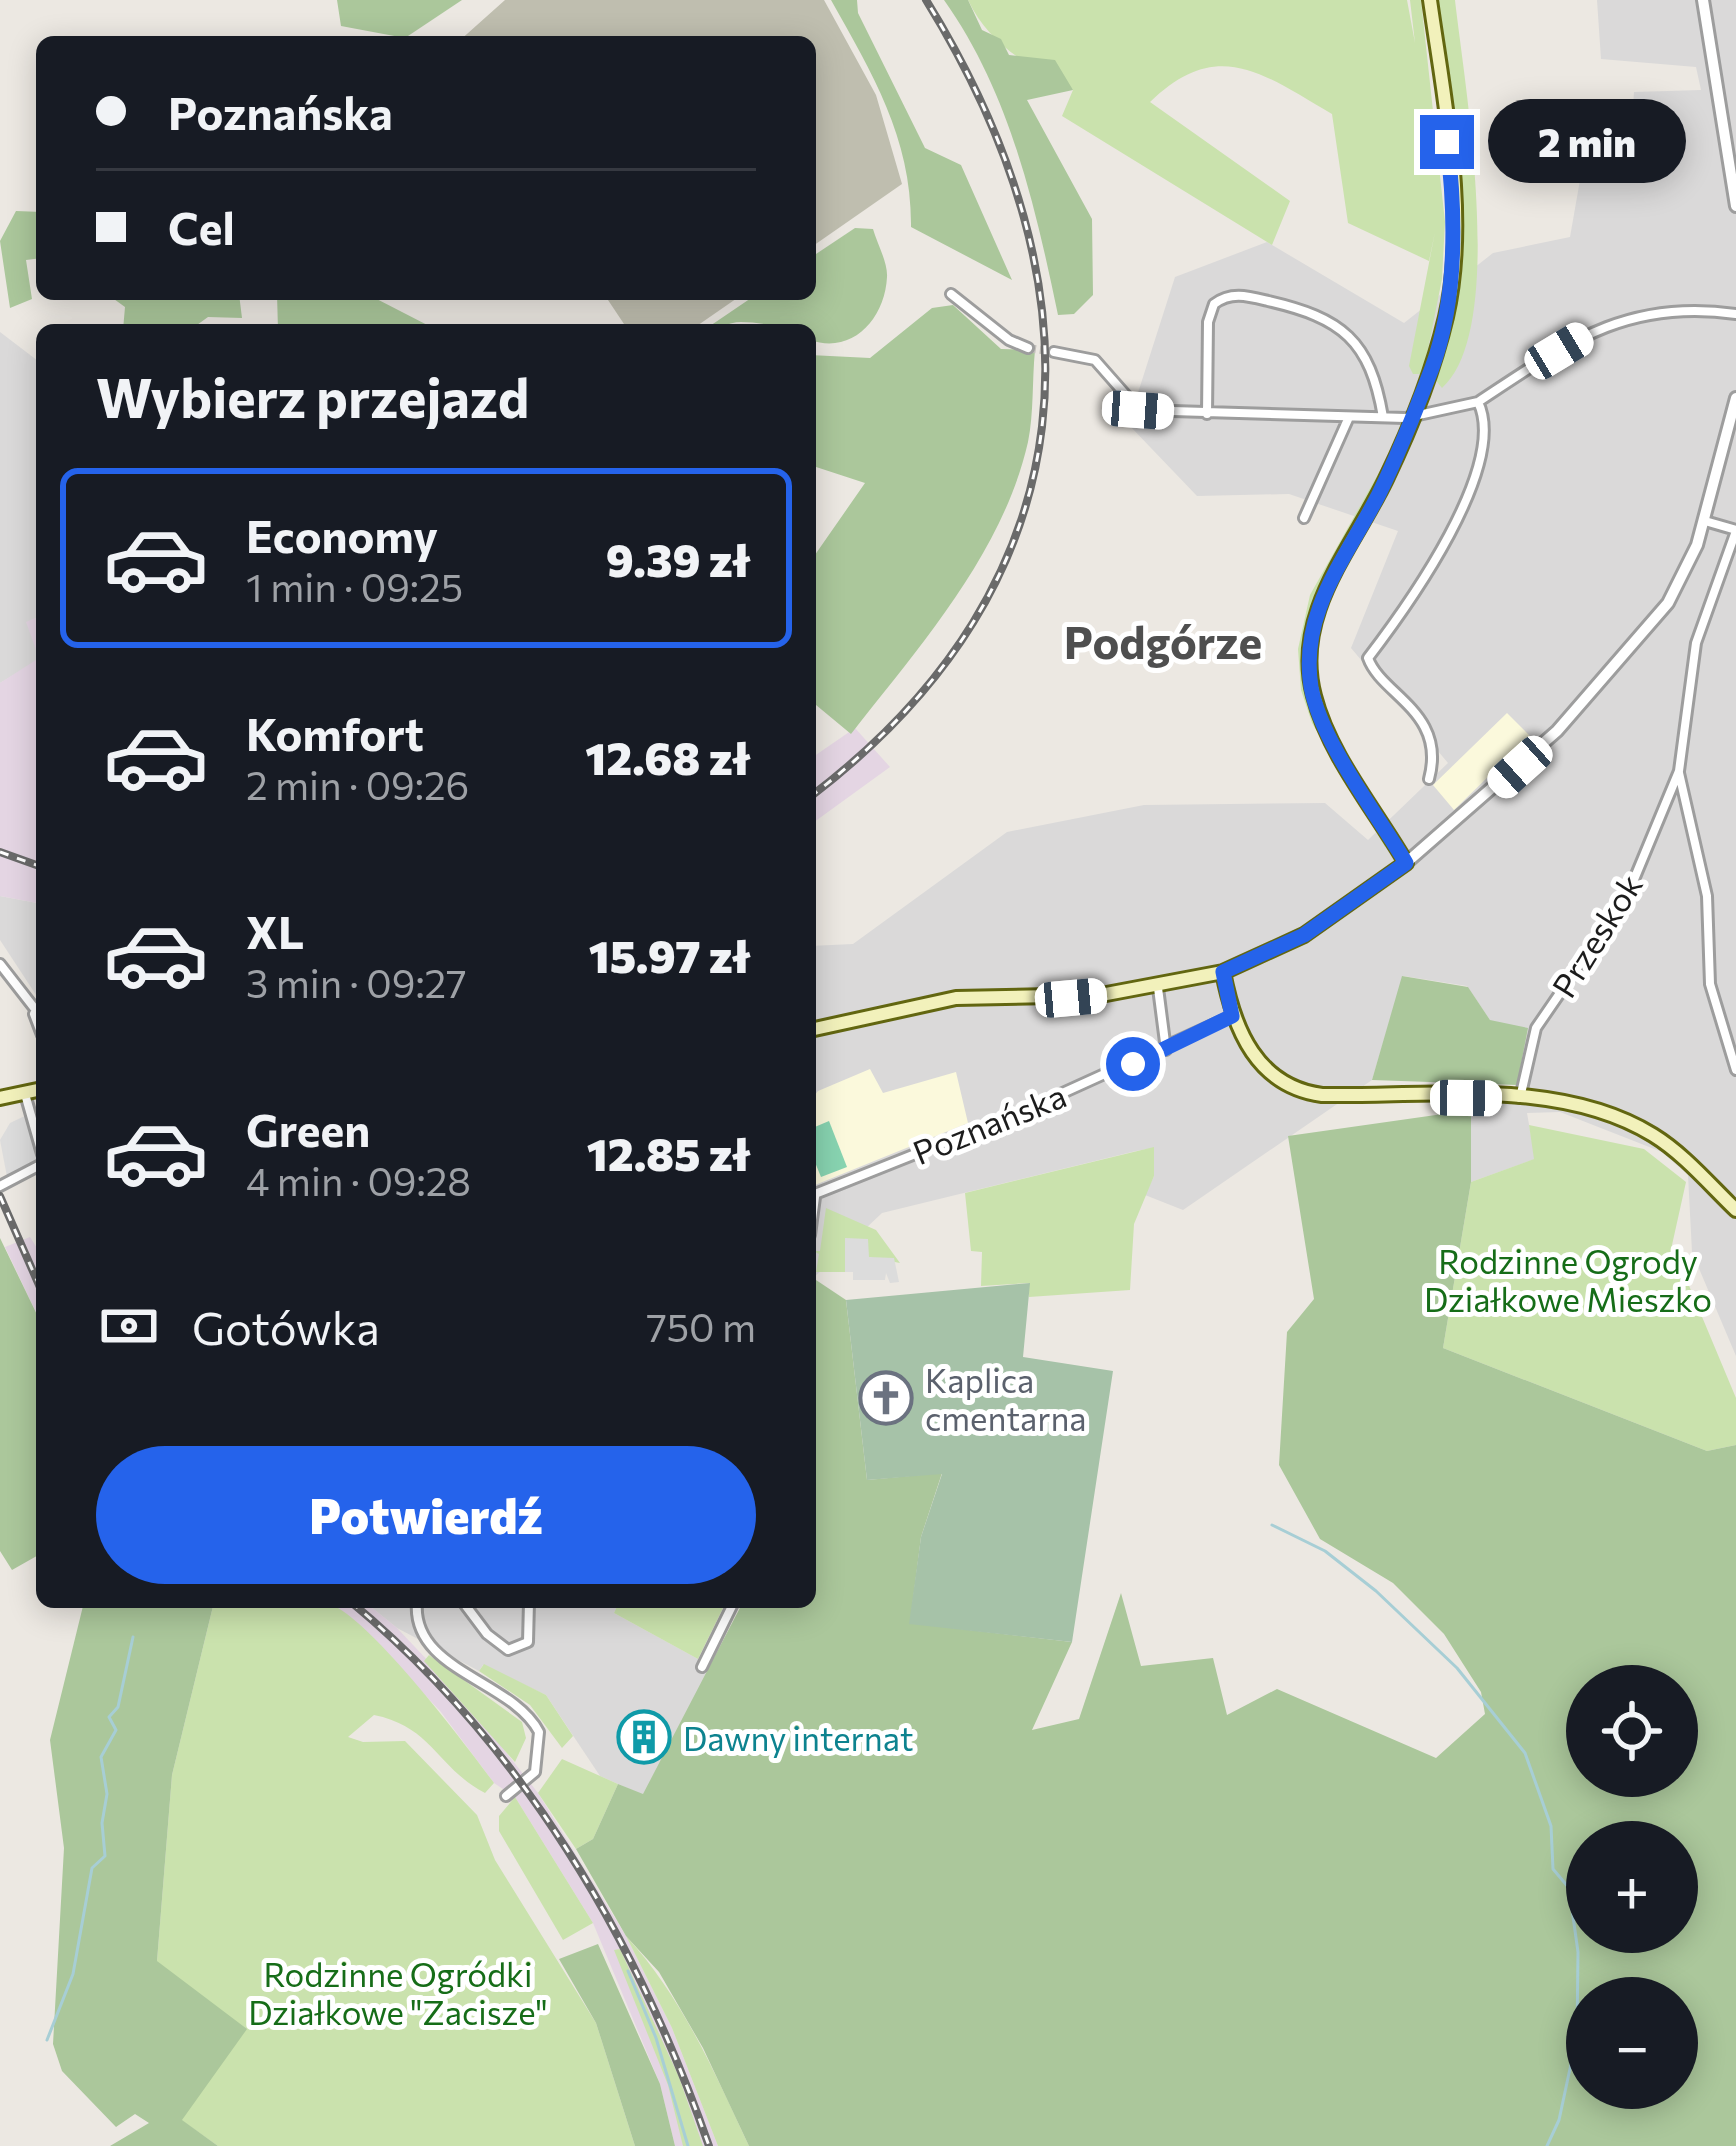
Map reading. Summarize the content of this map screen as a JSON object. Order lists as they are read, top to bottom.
{
  "streets": {
    "street": ["Przeskok", "Poznańska"]
  },
  "districts": ["Podgórze"],
  "parks": ["Rodzinne Ogrody Działkowe Mieszko", "Rodzinne Ogródki Działkowe \"Zacisze\""],
  "places": {
    "church": ["Kaplica cmentarna"],
    "building": ["Dawny internat"]
  },
  "page": {
    "banner": ["Poznańska", "Cel"],
    "bubble": "2 min",
    "heading": "Wybierz przejazd",
    "list": [
      {
        "name": "Economy",
        "note": "1 min · 09:25",
        "value": "9.39 zł"
      },
      {
        "name": "Komfort",
        "note": "2 min · 09:26",
        "value": "12.68 zł"
      },
      {
        "name": "XL",
        "note": "3 min · 09:27",
        "value": "15.97 zł"
      },
      {
        "name": "Green",
        "note": "4 min · 09:28",
        "value": "12.85 zł"
      }
    ],
    "pay": ["Gotówka", "750 m"],
    "buttons": "Potwierdź",
    "map_buttons": ["+", "−"]
  }
}
